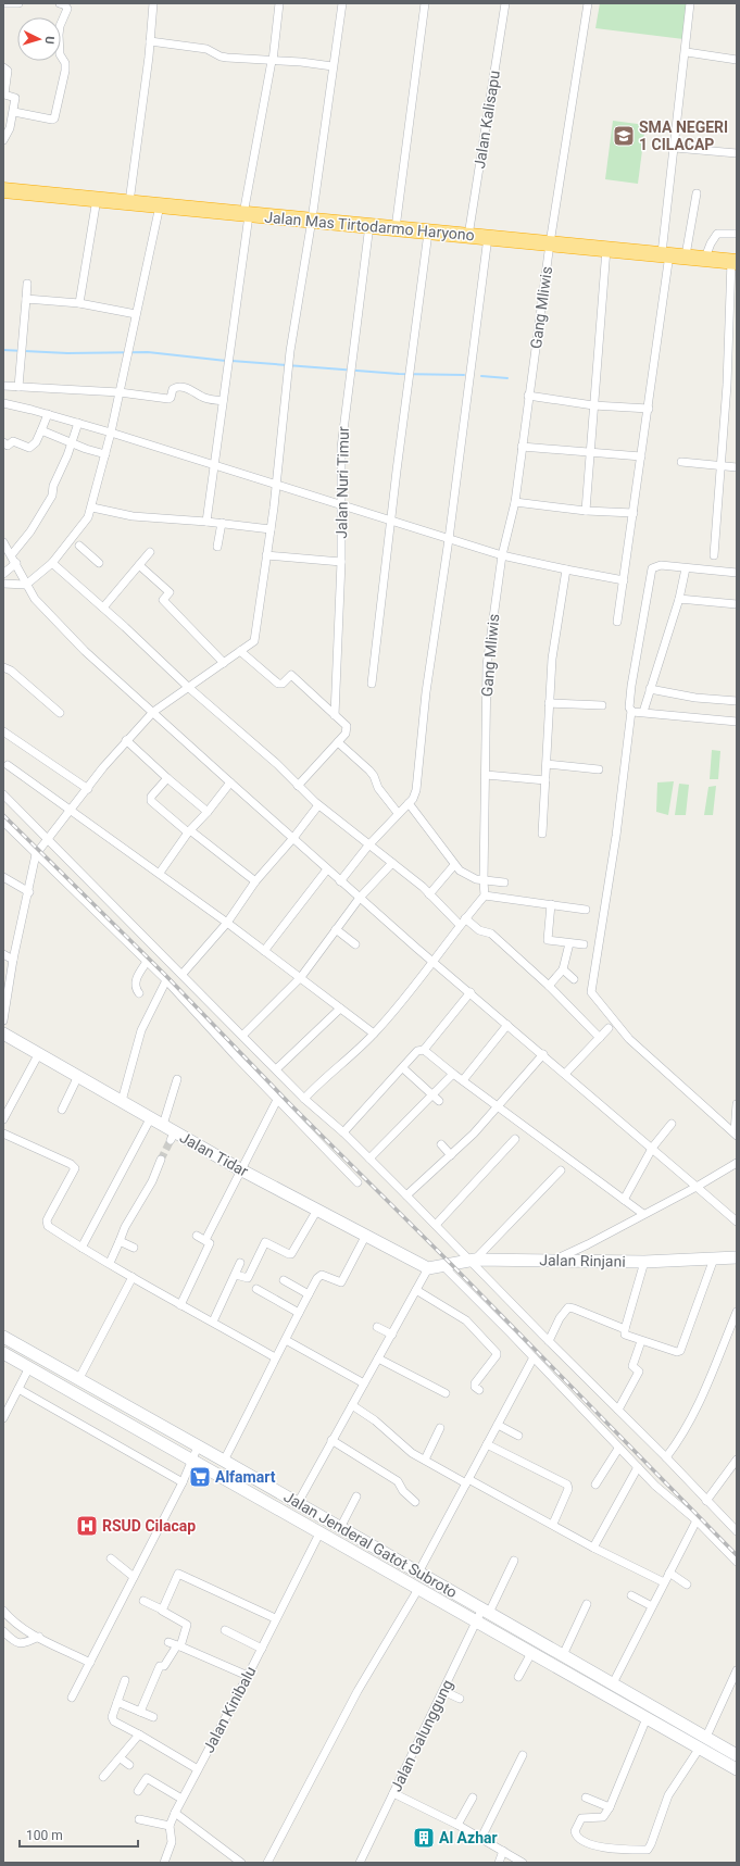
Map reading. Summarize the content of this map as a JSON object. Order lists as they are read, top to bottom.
{
  "streets": {
    "highway": ["Jalan Mas Tirtodarmo Haryono"],
    "main road": ["Jalan Tidar", "Jalan Rinjani", "Jalan Jenderal Gatot Subroto"],
    "street": [
      "Jalan Kalisapu",
      "Gang Mliwis",
      "Jalan Nuri Timur",
      "Jalan Kinibalu",
      "Jalan Galunggung"
    ]
  },
  "crossings": [
    ["Jalan Kalisapu", "Jalan Mas Tirtodarmo Haryono"],
    ["Jalan Mas Tirtodarmo Haryono", "Gang Mliwis"],
    ["Jalan Mas Tirtodarmo Haryono", "Jalan Nuri Timur"],
    ["Jalan Tidar", "Jalan Rinjani"],
    ["Jalan Jenderal Gatot Subroto", "Jalan Kinibalu"],
    ["Jalan Jenderal Gatot Subroto", "Jalan Galunggung"]
  ],
  "places": {
    "school or university": ["SMA NEGERI 1 CILACAP"],
    "supermarket": ["Alfamart"],
    "hospital": ["RSUD Cilacap"],
    "building": ["Al Azhar"]
  },
  "scale_bar": "100 m",
  "north": "right"
}
